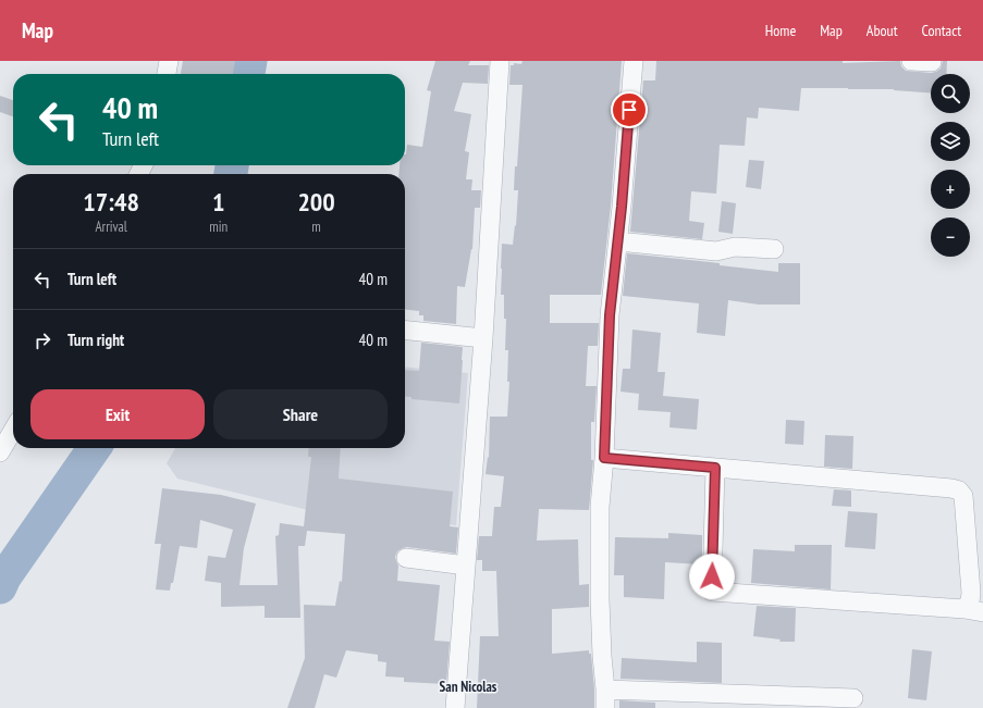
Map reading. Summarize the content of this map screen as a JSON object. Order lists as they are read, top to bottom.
{
  "districts": ["San Nicolas"],
  "page": {
    "header": "Map",
    "nav": [
      "Home",
      "Map",
      "About",
      "Contact"
    ],
    "map_buttons": ["+", "−"],
    "turn": ["40 m", "Turn left"],
    "eta": [
      "17:48",
      "Arrival",
      "1",
      "min",
      "200",
      "m"
    ],
    "list": [
      {
        "name": "Turn left",
        "value": "40 m"
      },
      {
        "name": "Turn right",
        "value": "40 m"
      }
    ],
    "buttons": ["Exit", "Share"]
  }
}
